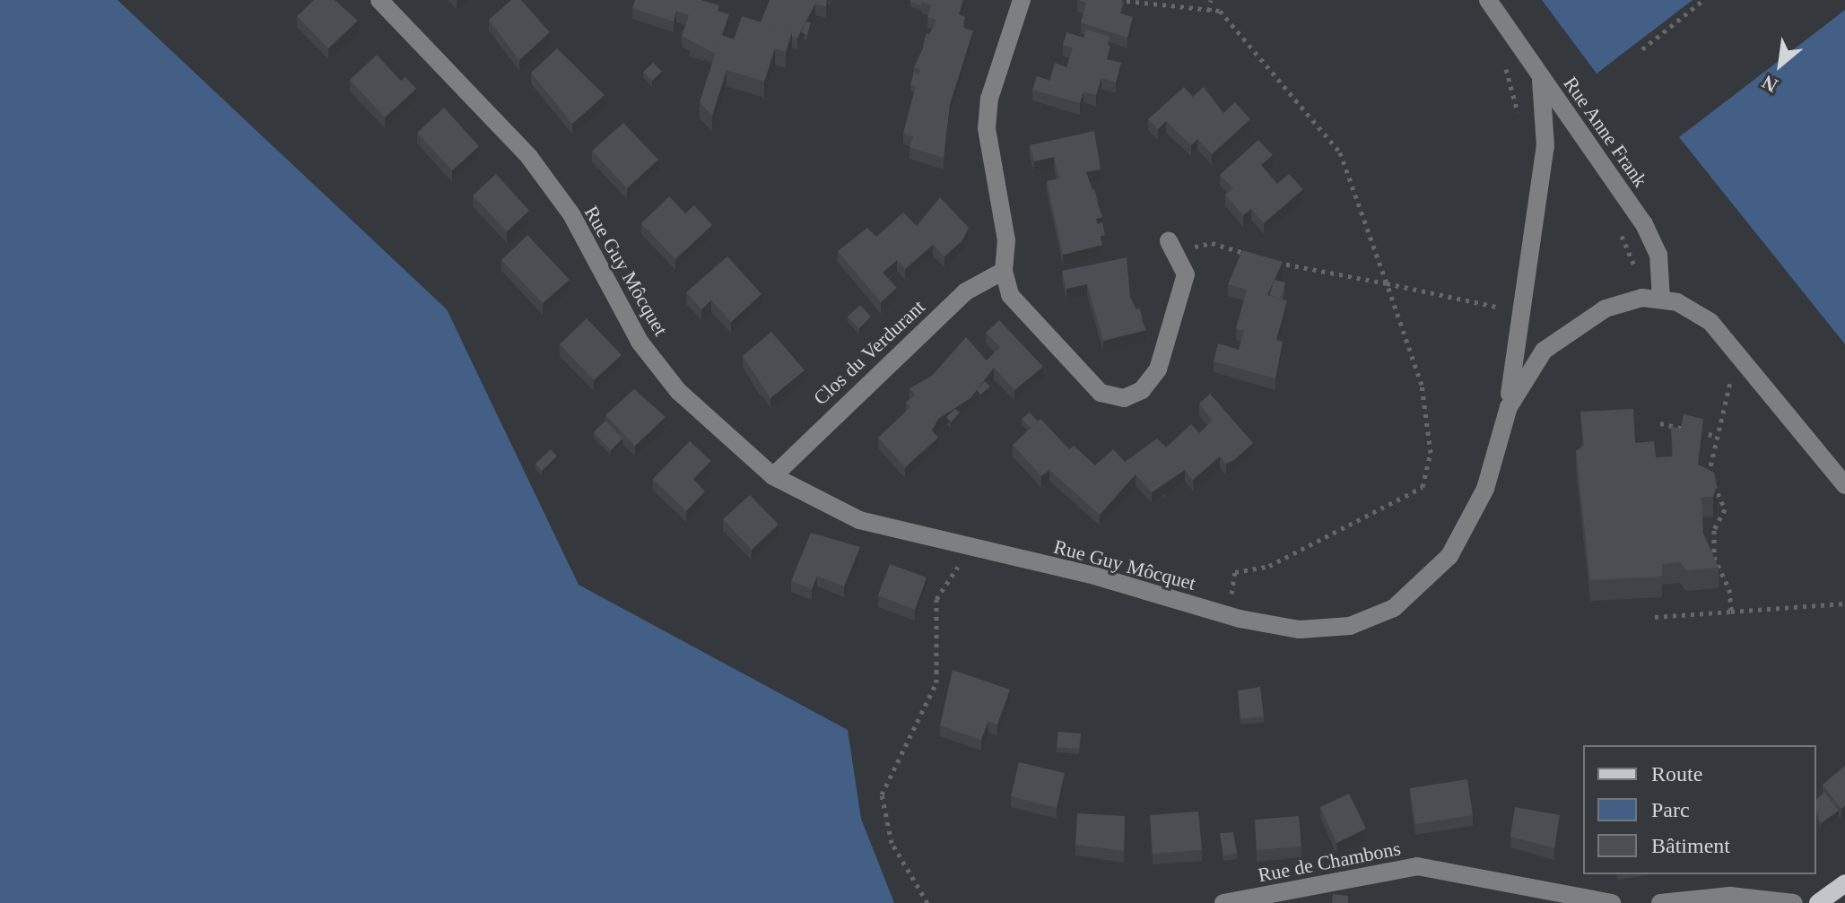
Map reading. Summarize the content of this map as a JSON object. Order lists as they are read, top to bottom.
{
  "streets": {
    "street": [
      "Rue Anne Frank",
      "Rue Guy Môcquet",
      "Clos du Verdurant",
      "Rue de Chambons"
    ]
  },
  "crossings": [
    ["Rue Anne Frank", "Rue Guy Môcquet"],
    ["Rue Guy Môcquet", "Clos du Verdurant"]
  ],
  "legend": ["Route", "Parc", "Bâtiment"],
  "north": "bottom left"
}
